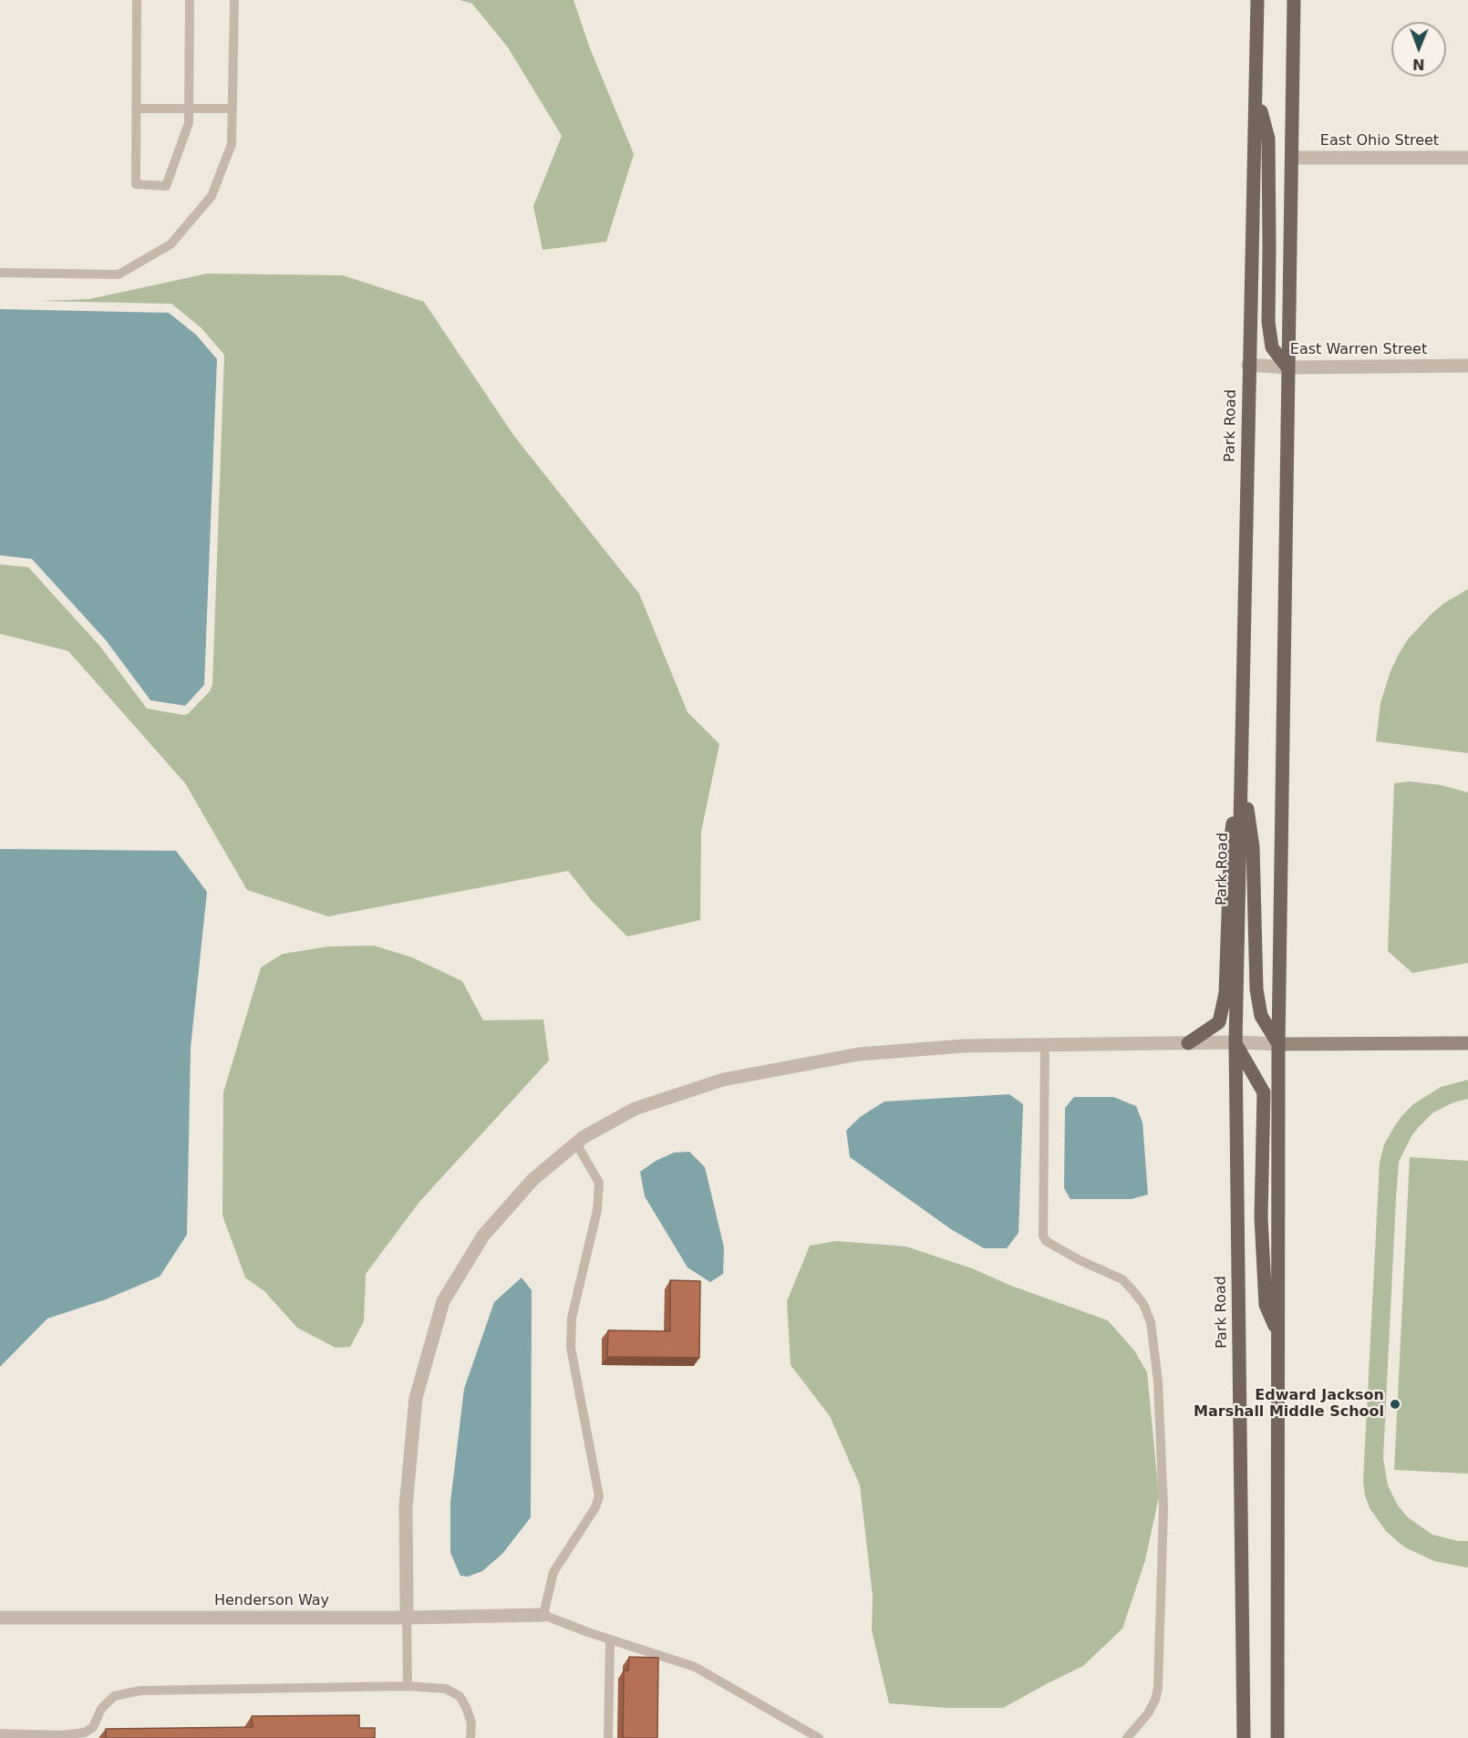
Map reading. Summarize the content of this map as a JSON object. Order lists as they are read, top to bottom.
{
  "streets": {
    "main road": ["Park Road"],
    "street": ["East Ohio Street", "East Warren Street", "Henderson Way"]
  },
  "crossings": [
    ["East Warren Street", "Park Road"]
  ],
  "places": ["Edward Jackson Marshall Middle School"],
  "north": "bottom"
}
